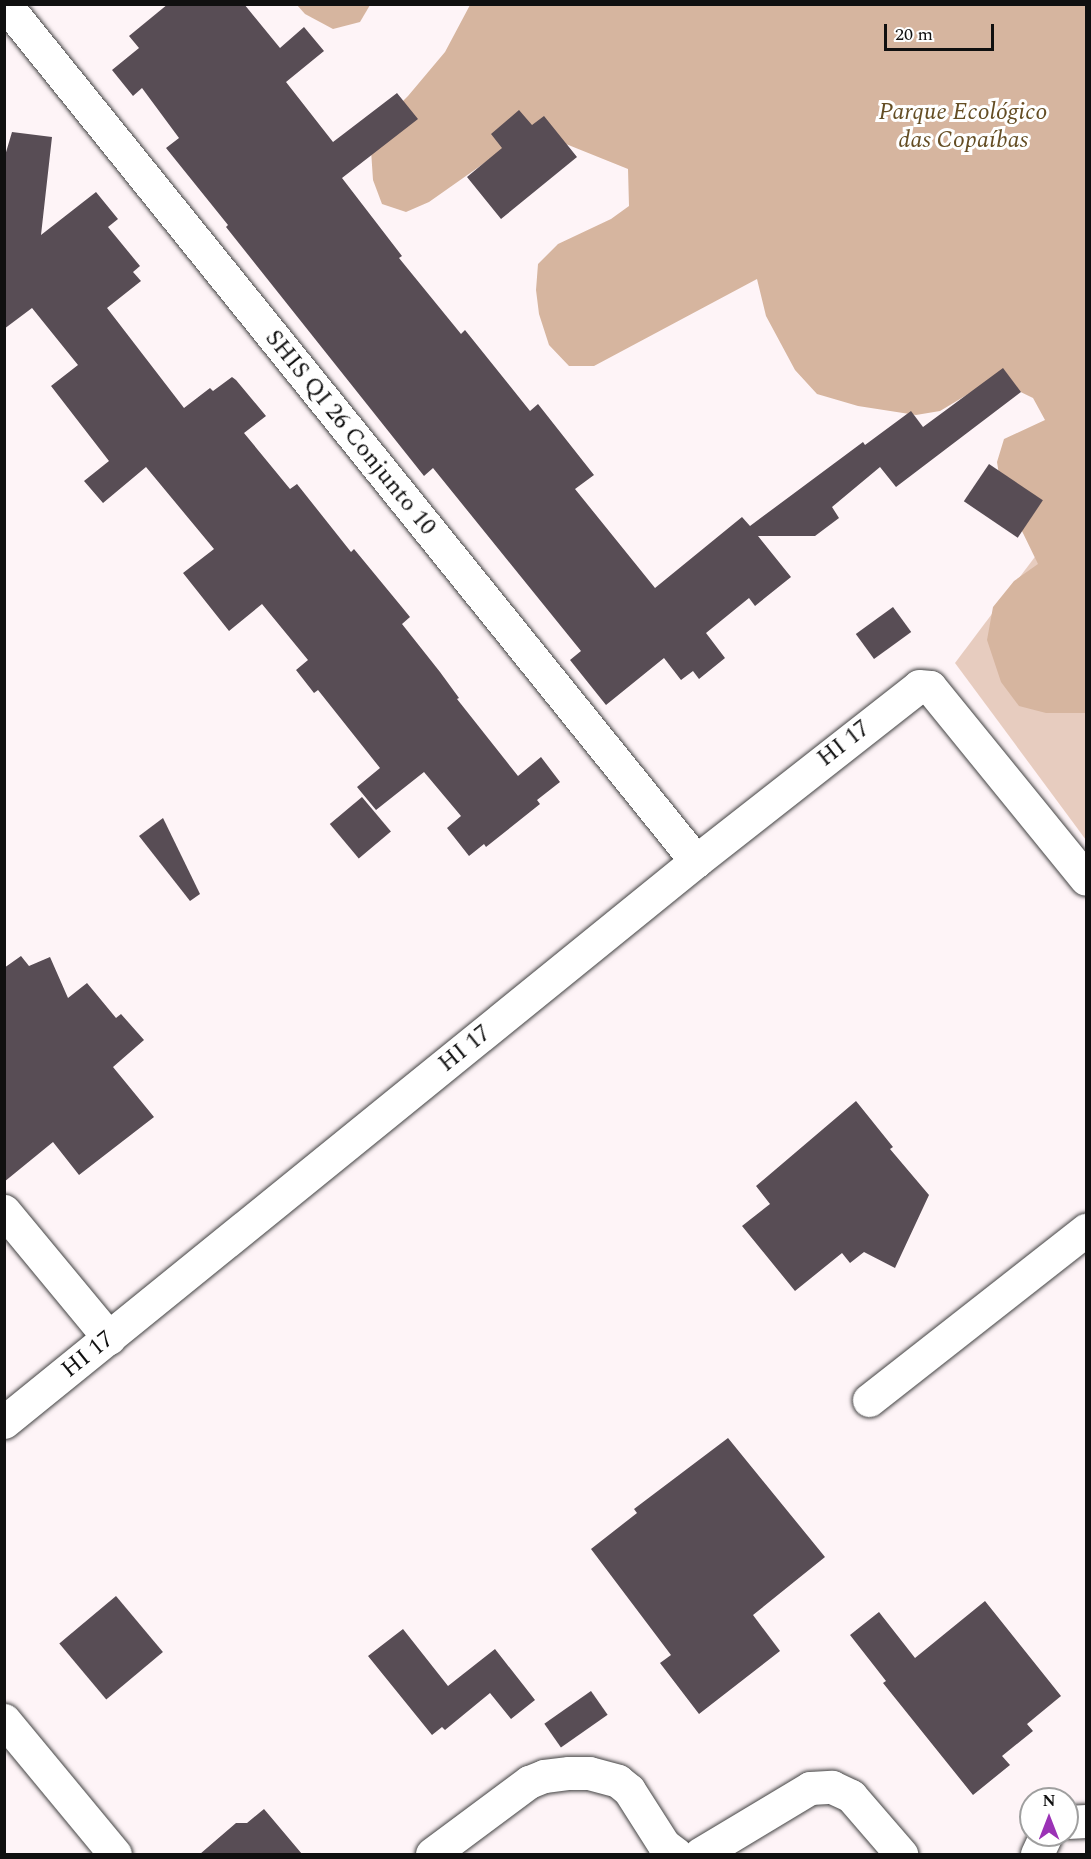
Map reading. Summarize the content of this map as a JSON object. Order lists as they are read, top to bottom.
{
  "streets": {
    "street": ["SHIS QI 26 Conjunto 10", "HI 17"]
  },
  "crossings": [
    ["SHIS QI 26 Conjunto 10", "HI 17"]
  ],
  "parks": ["Parque Ecológico das Copaíbas"],
  "scale_bar": "20 m",
  "north": "top"
}
